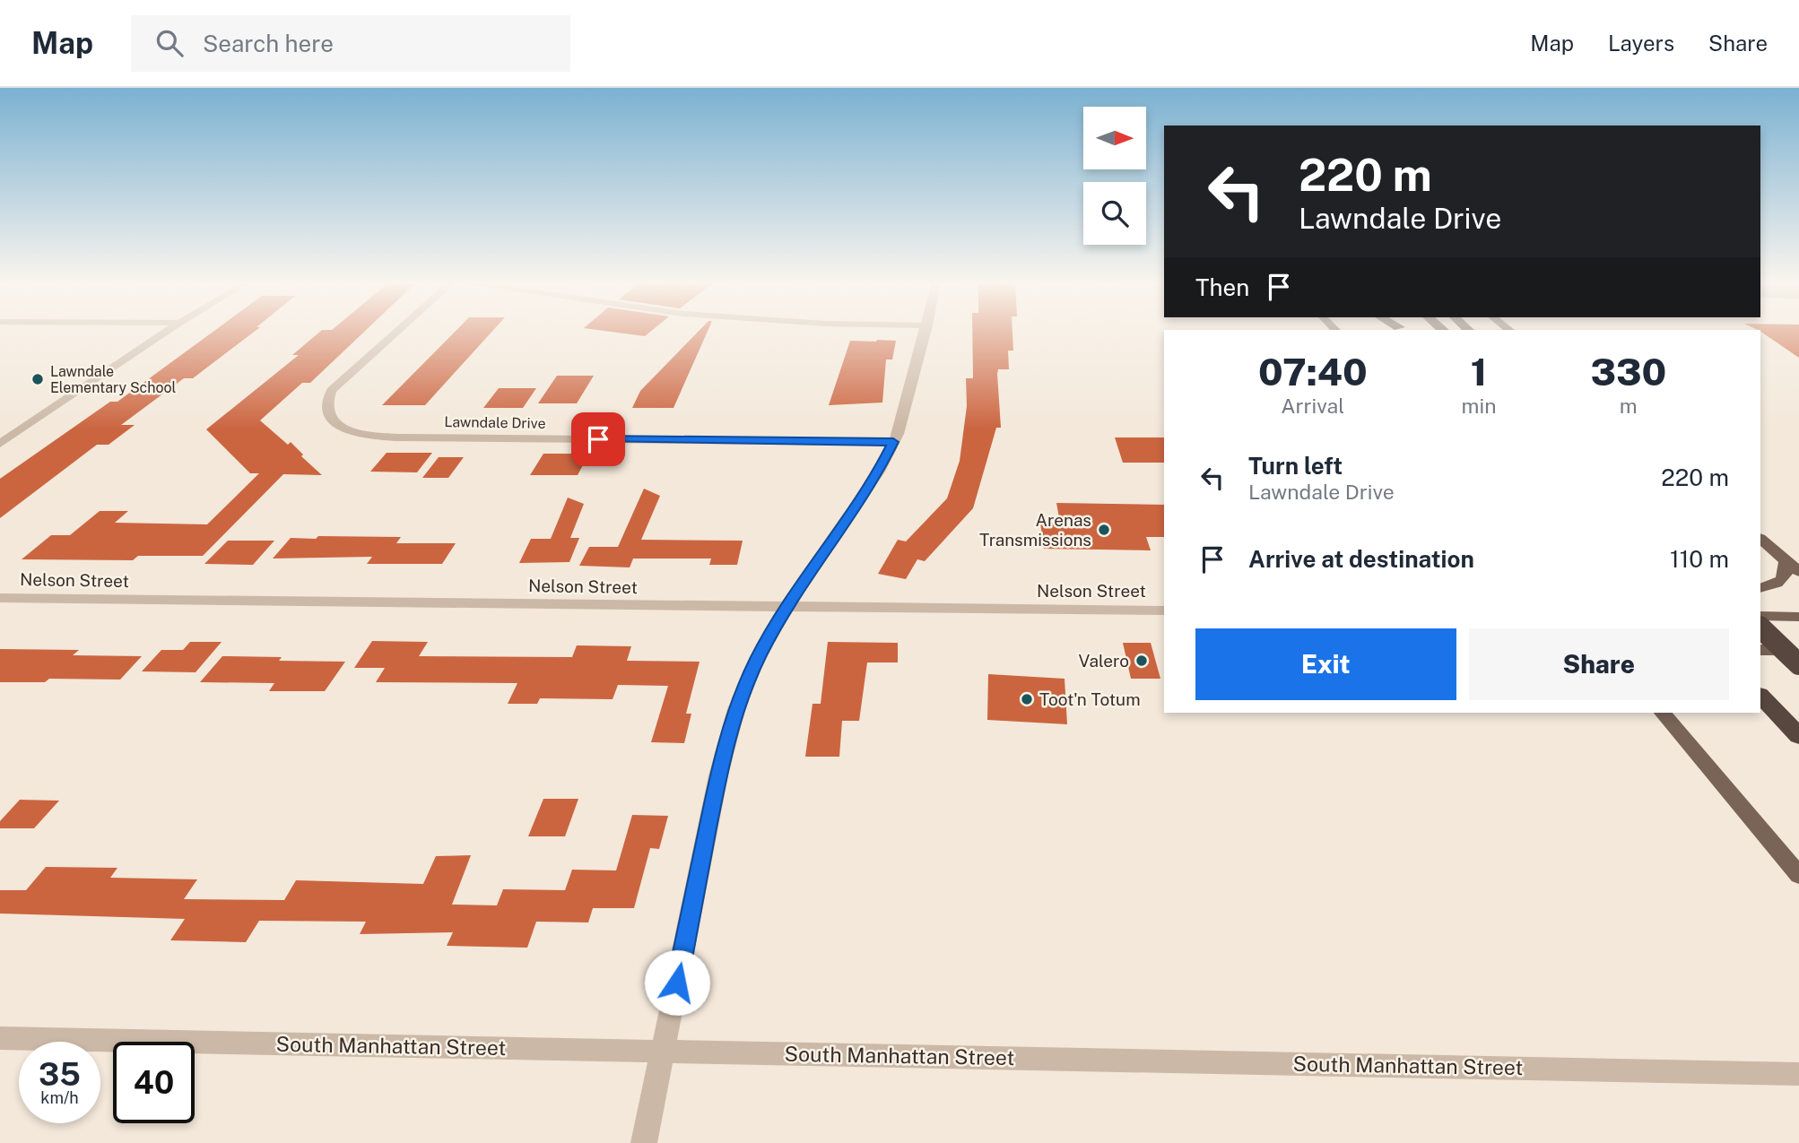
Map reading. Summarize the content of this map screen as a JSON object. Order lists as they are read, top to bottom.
{
  "streets": {
    "street": ["Lawndale Drive", "Nelson Street", "South Manhattan Street"]
  },
  "places": [
    "Lawndale Elementary School",
    "Arenas Transmissions",
    "Valero",
    "Toot'n Totum"
  ],
  "north": "right",
  "page": {
    "header": "Map",
    "search": "Search here",
    "nav": ["Map", "Layers", "Share"],
    "turn": ["220 m", "Lawndale Drive"],
    "then": "Then",
    "eta": [
      "07:40",
      "Arrival",
      "1",
      "min",
      "330",
      "m"
    ],
    "list": [
      {
        "name": "Turn left",
        "note": "Lawndale Drive",
        "value": "220 m"
      },
      {
        "name": "Arrive at destination",
        "value": "110 m"
      }
    ],
    "buttons": ["Exit", "Share"],
    "speed": "35 km/h",
    "limit": "40"
  }
}
